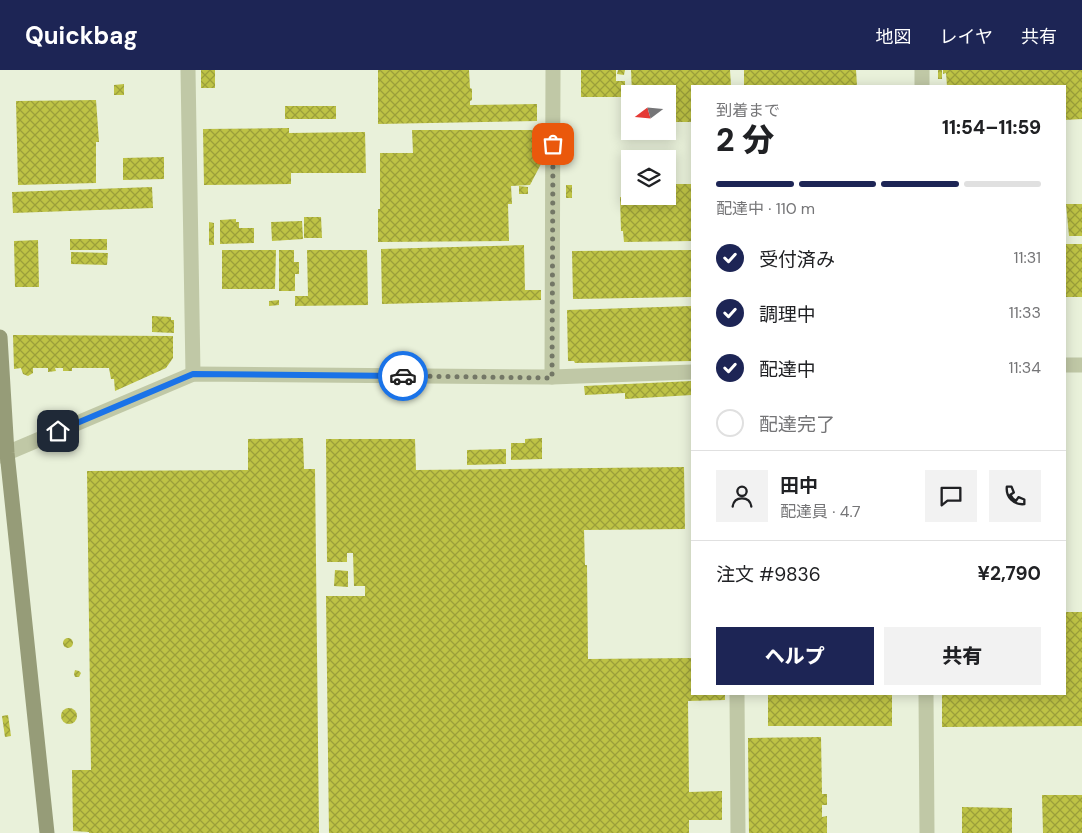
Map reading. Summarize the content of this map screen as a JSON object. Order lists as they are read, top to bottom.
{
  "north": "left",
  "page": {
    "header": "Quickbag",
    "nav": ["地図", "レイヤ", "共有"],
    "heading": ["2 分", "到着まで", "11:54–11:59"],
    "panel": [
      "田中",
      "配達員 · 4.7",
      "注文 #9836",
      "¥2,790"
    ],
    "bar": "配達中 · 110 m",
    "list": [
      ["受付済み", "11:31"],
      ["調理中", "11:33"],
      ["配達中", "11:34"],
      "配達完了"
    ],
    "buttons": ["ヘルプ", "共有"]
  }
}
